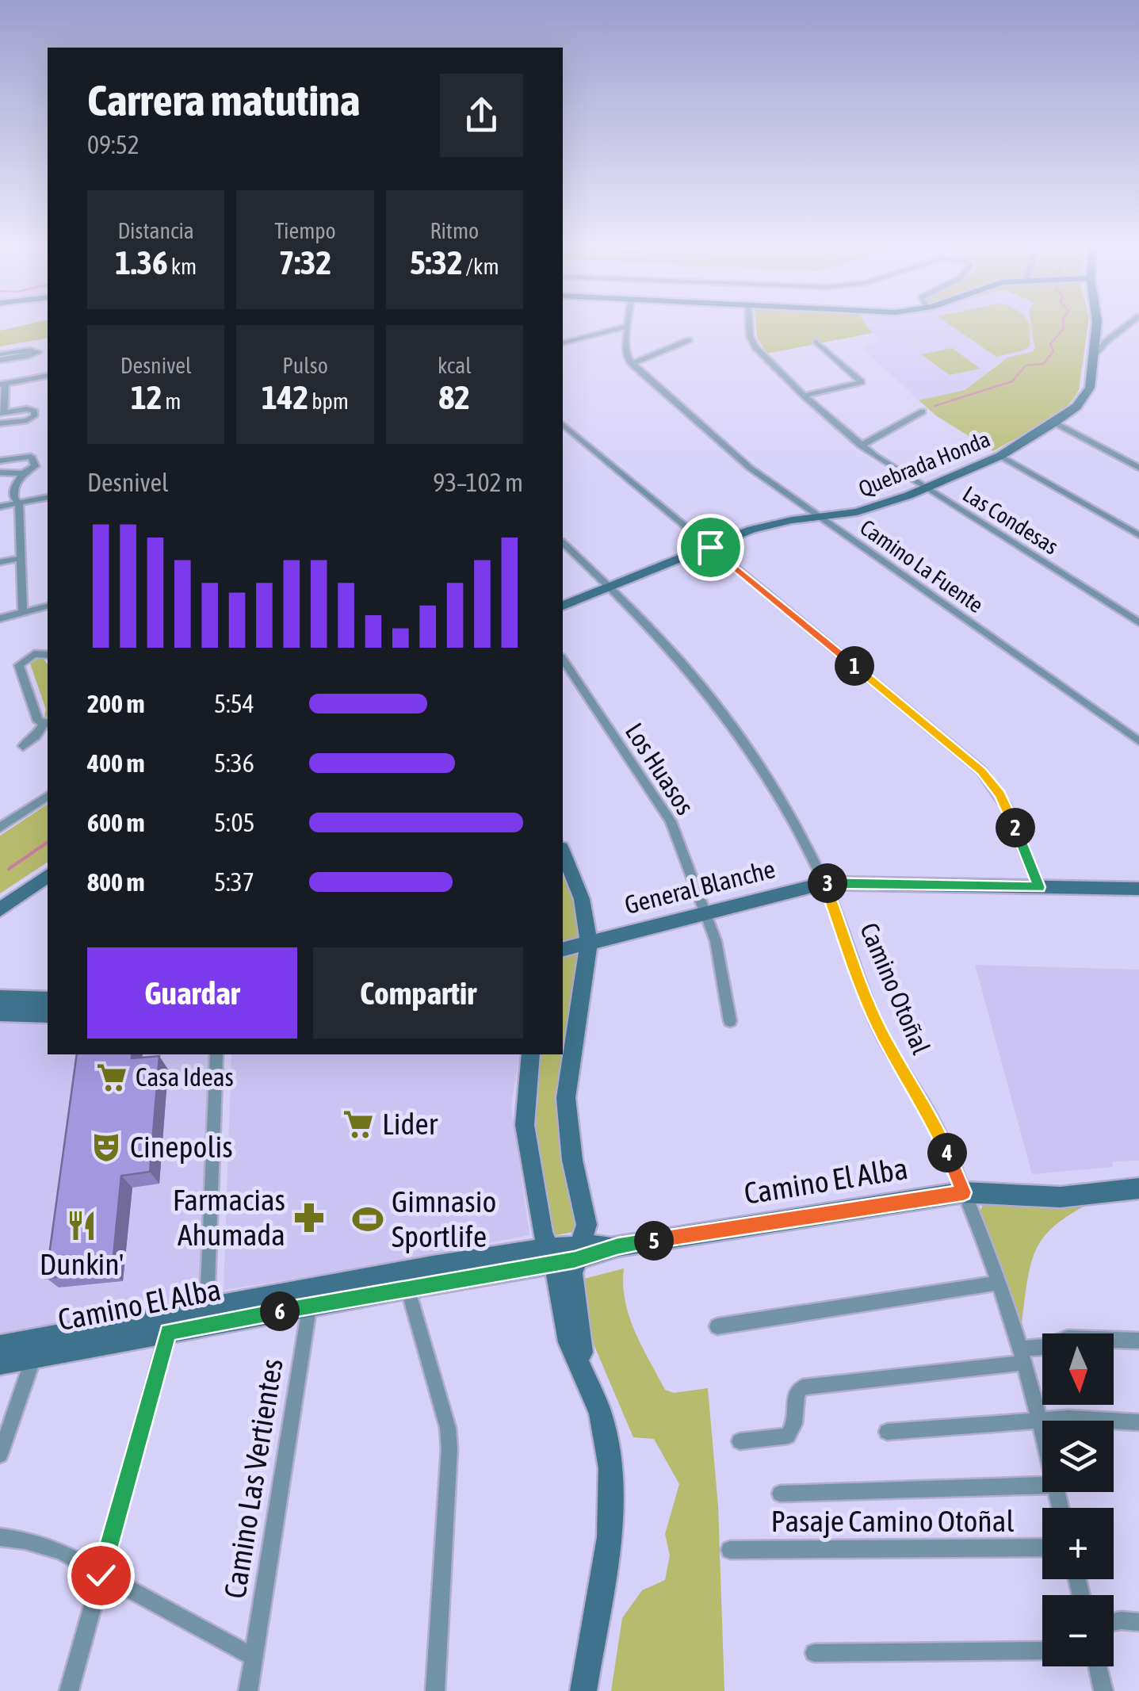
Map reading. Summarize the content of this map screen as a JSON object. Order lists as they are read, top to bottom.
{
  "streets": {
    "street": [
      "Quebrada Honda",
      "Las Condesas",
      "Camino La Fuente",
      "Los Huasos",
      "General Blanche",
      "Camino Otoñal",
      "Camino El Alba",
      "Camino Las Vertientes",
      "Pasaje Camino Otoñal"
    ]
  },
  "crossings": [
    ["Quebrada Honda", "Las Condesas"],
    ["Quebrada Honda", "Camino La Fuente"],
    ["Quebrada Honda", "Camino Otoñal"],
    ["Los Huasos", "General Blanche"],
    ["General Blanche", "Camino Otoñal"],
    ["Camino Otoñal", "Camino El Alba"],
    ["Camino El Alba", "Camino Las Vertientes"]
  ],
  "places": {
    "supermarket": ["Casa Ideas", "Lider"],
    "theatre": ["Cinepolis"],
    "pharmacy": ["Farmacias Ahumada"],
    "sports": ["Gimnasio Sportlife"],
    "restaurant": ["Dunkin'"]
  },
  "north": "bottom",
  "page": {
    "heading": ["Carrera matutina", "09:52"],
    "stats": [
      ["Distancia", "1.36 km"],
      ["Tiempo", "7:32"],
      ["Ritmo", "5:32 /km"],
      ["Desnivel", "12 m"],
      ["Pulso", "142 bpm"],
      ["kcal", "82"]
    ],
    "chart": ["Desnivel", "93–102 m"],
    "pins": [
      "1",
      "2",
      "3",
      "4",
      "5",
      "6"
    ],
    "list": [
      {
        "name": "200 m",
        "note": "5:54"
      },
      {
        "name": "400 m",
        "note": "5:36"
      },
      {
        "name": "600 m",
        "note": "5:05"
      },
      {
        "name": "800 m",
        "note": "5:37"
      }
    ],
    "buttons": ["Guardar", "Compartir"],
    "map_buttons": ["+", "−"]
  }
}
